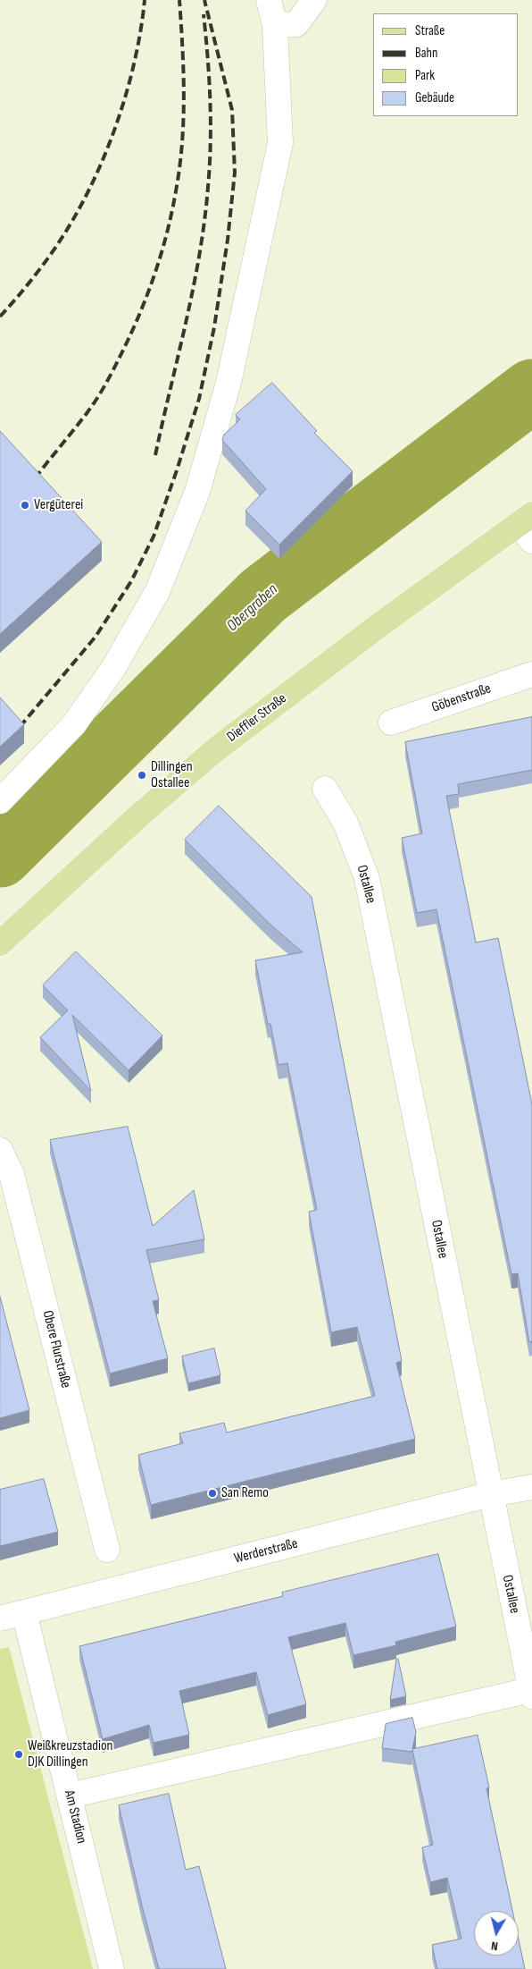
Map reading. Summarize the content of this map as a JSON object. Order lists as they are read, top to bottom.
{
  "streets": {
    "main road": ["Dieffler Straße"],
    "street": [
      "Göbenstraße",
      "Ostallee",
      "Obere Flurstraße",
      "Werderstraße",
      "Am Stadion"
    ]
  },
  "crossings": [
    ["Ostallee", "Werderstraße"],
    ["Werderstraße", "Am Stadion"]
  ],
  "water": ["Obergraben"],
  "places": [
    "Vergüterei",
    "Dillingen Ostallee",
    "San Remo",
    "Weißkreuzstadion DJK Dillingen"
  ],
  "legend": [
    "Straße",
    "Bahn",
    "Park",
    "Gebäude"
  ],
  "north": "bottom"
}
